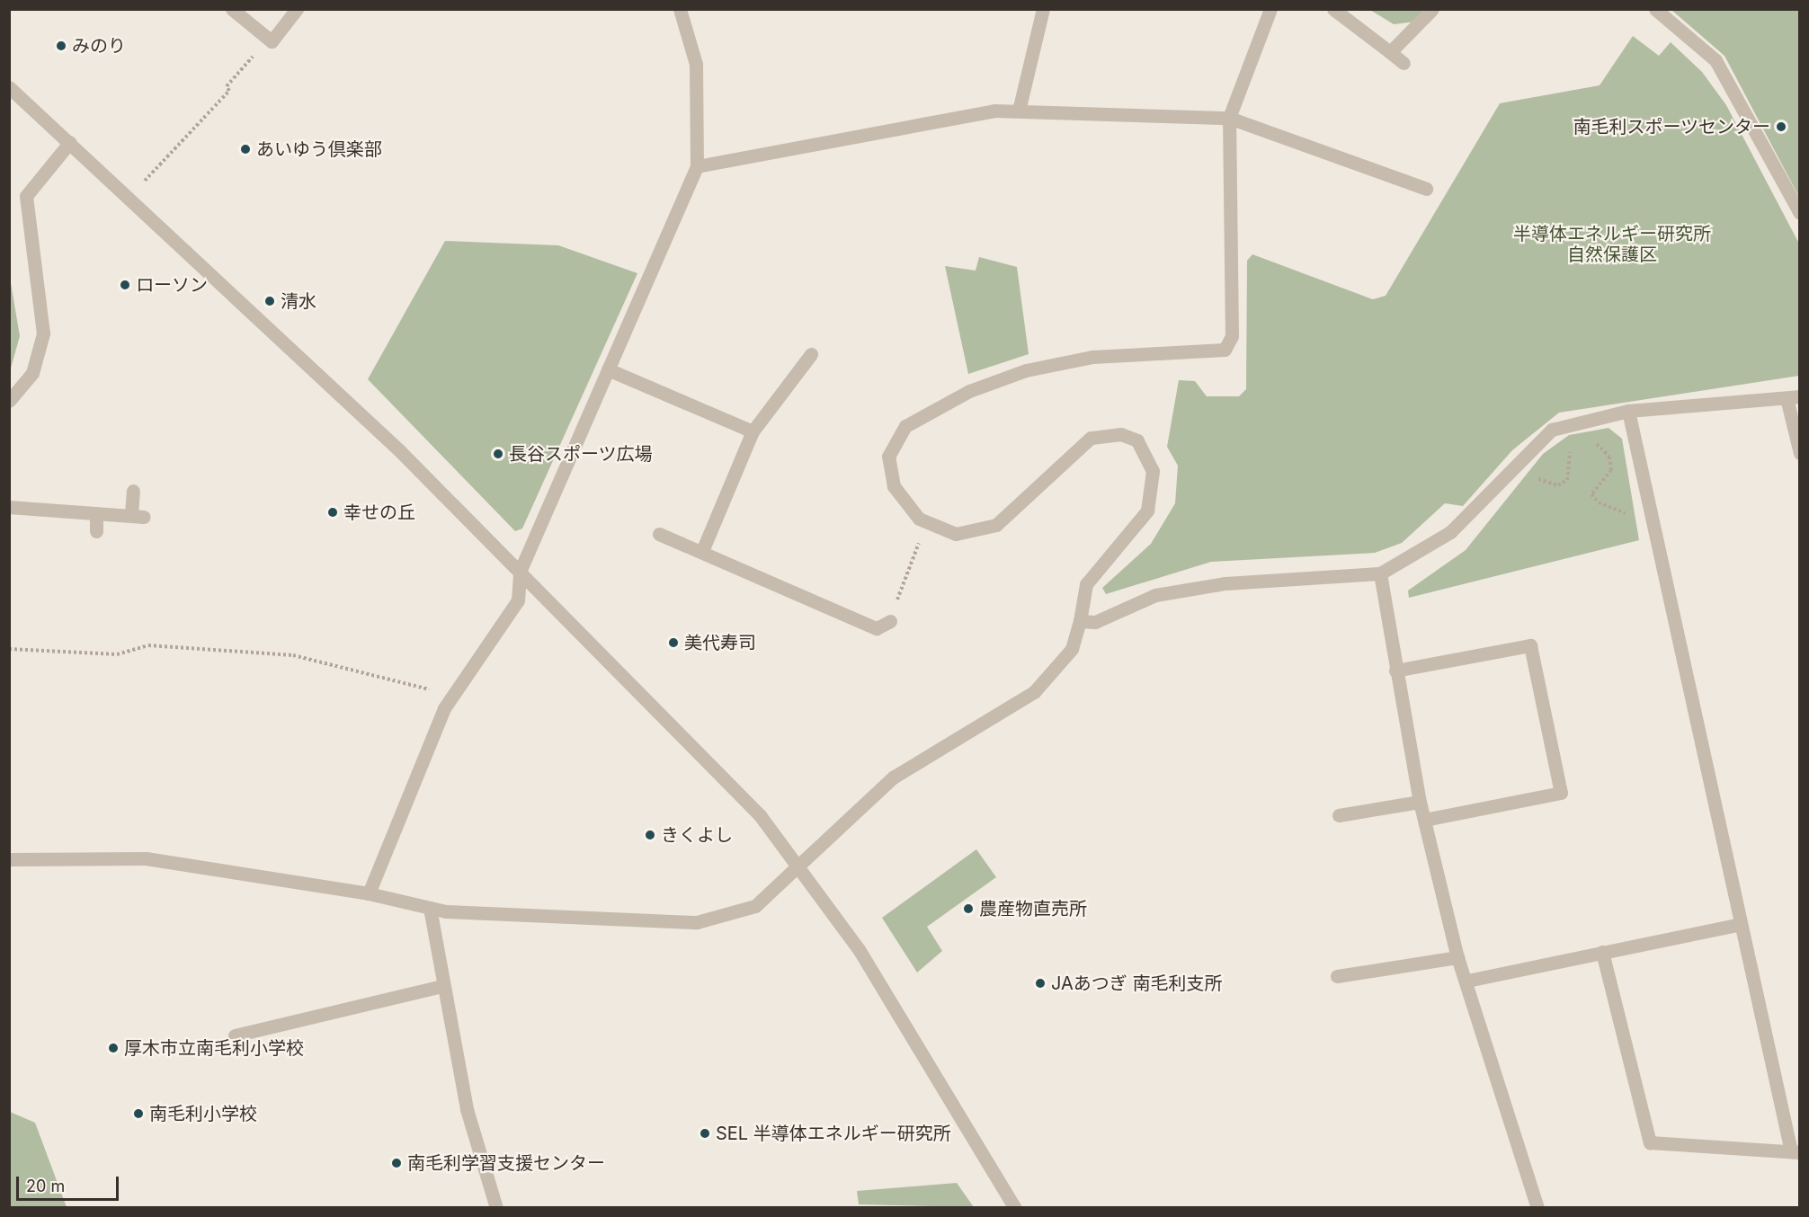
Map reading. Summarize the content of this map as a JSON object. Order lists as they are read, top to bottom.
{
  "parks": ["半導体エネルギー研究所 自然保護区"],
  "places": [
    "みのり",
    "南毛利スポーツセンター",
    "あいゆう倶楽部",
    "ローソン",
    "清水",
    "長谷スポーツ広場",
    "幸せの丘",
    "美代寿司",
    "きくよし",
    "農産物直売所",
    "JAあつぎ 南毛利支所",
    "厚木市立南毛利小学校",
    "南毛利小学校",
    "SEL 半導体エネルギー研究所",
    "南毛利学習支援センター"
  ],
  "scale_bar": "20 m"
}
